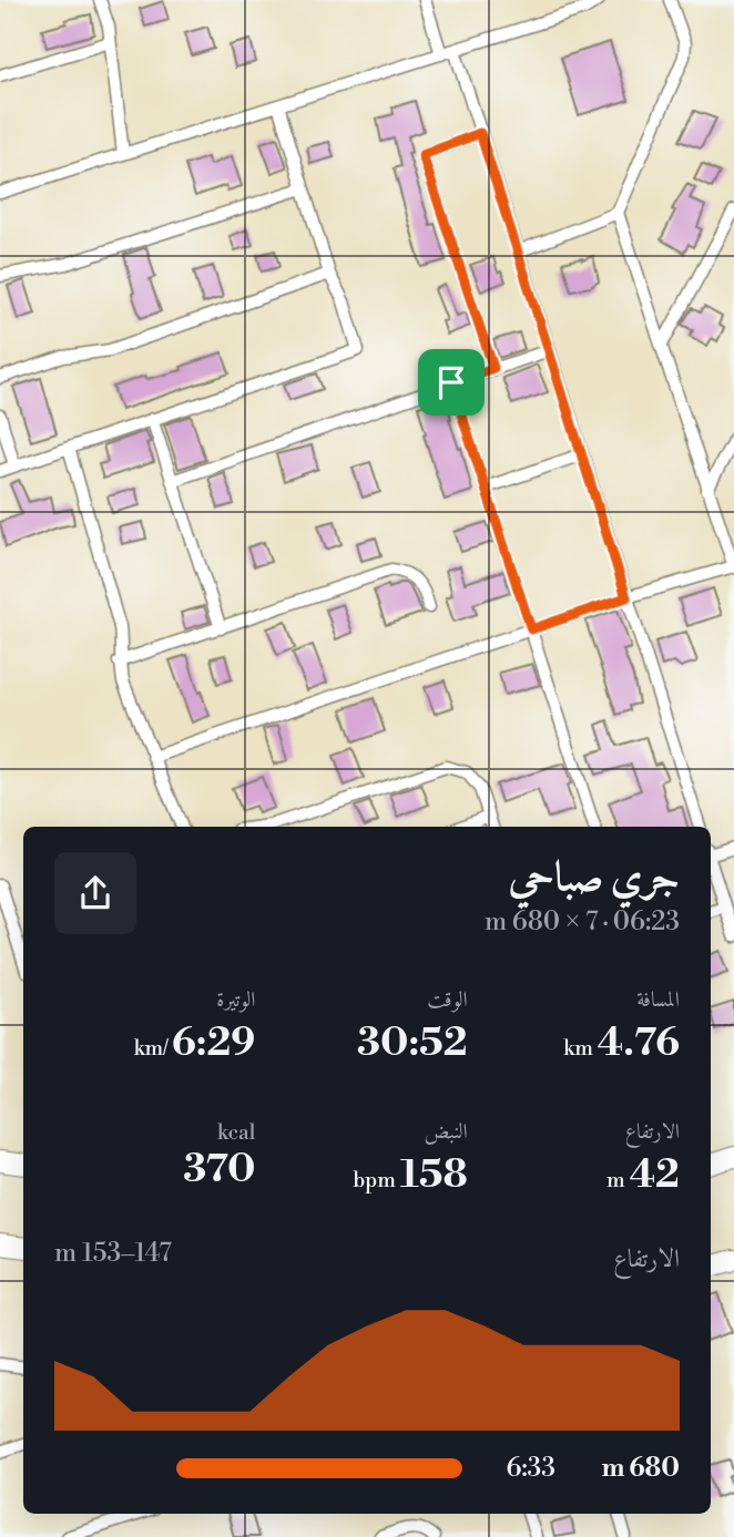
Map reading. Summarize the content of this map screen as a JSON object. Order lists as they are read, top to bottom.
{
  "page": {
    "heading": ["جري صباحي", "06:23 · 7 × 680 m"],
    "stats": [
      ["المسافة", "4.76 km"],
      ["الوقت", "30:52"],
      ["الوتيرة", "6:29 /km"],
      ["الارتفاع", "42 m"],
      ["النبض", "158 bpm"],
      ["kcal", "370"]
    ],
    "chart": ["الارتفاع", "147–153 m"],
    "list": [
      {
        "name": "680 m",
        "note": "6:33"
      }
    ]
  }
}
